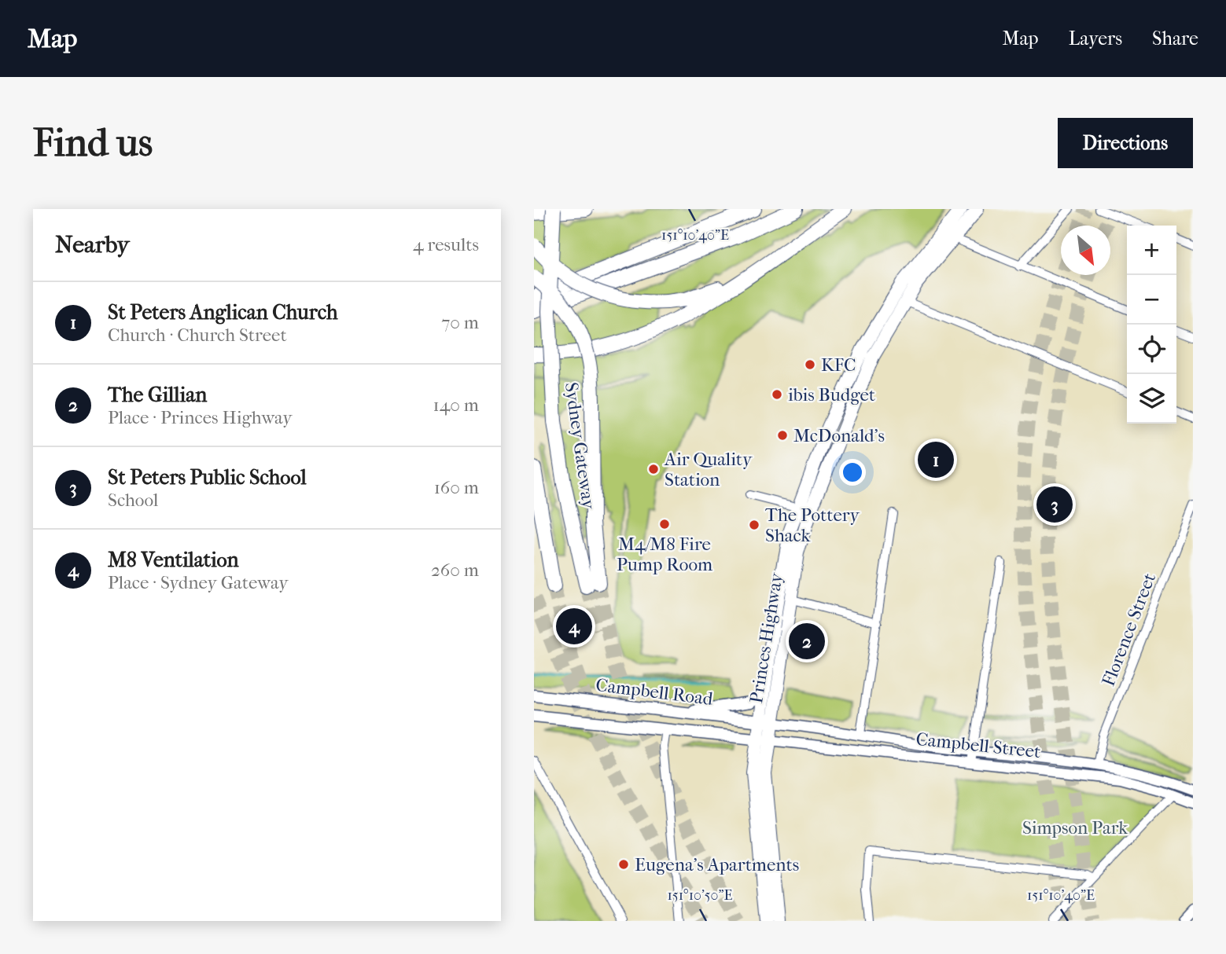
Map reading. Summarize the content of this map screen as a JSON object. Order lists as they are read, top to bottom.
{
  "streets": {
    "highway": ["Sydney Gateway", "Princes Highway"],
    "main road": ["Campbell Road", "Campbell Street"],
    "street": ["Florence Street"]
  },
  "crossings": [
    ["Florence Street", "Campbell Street"],
    ["Princes Highway", "Campbell Road"],
    ["Princes Highway", "Campbell Street"],
    ["Campbell Road", "Campbell Street"]
  ],
  "parks": ["Simpson Park"],
  "places": [
    "KFC",
    "ibis Budget",
    "McDonald's",
    "Air Quality Station",
    "M4/M8 Fire Pump Room",
    "The Pottery Shack",
    "Eugena's Apartments"
  ],
  "north": "bottom right",
  "page": {
    "header": "Map",
    "nav": ["Map", "Layers", "Share"],
    "buttons": "Directions",
    "title": "Find us",
    "heading": ["Nearby", "4 results"],
    "map_buttons": ["+", "−"],
    "list": [
      {
        "mark": "1",
        "name": "St Peters Anglican Church",
        "note": "Church · Church Street",
        "value": "70 m"
      },
      {
        "mark": "2",
        "name": "The Gillian",
        "note": "Place · Princes Highway",
        "value": "140 m"
      },
      {
        "mark": "3",
        "name": "St Peters Public School",
        "note": "School",
        "value": "160 m"
      },
      {
        "mark": "4",
        "name": "M8 Ventilation",
        "note": "Place · Sydney Gateway",
        "value": "260 m"
      }
    ],
    "pins": [
      "1",
      "3",
      "4",
      "2"
    ]
  },
  "coordinates": ["151°10'40\"E", "151°10'50\"E"]
}
